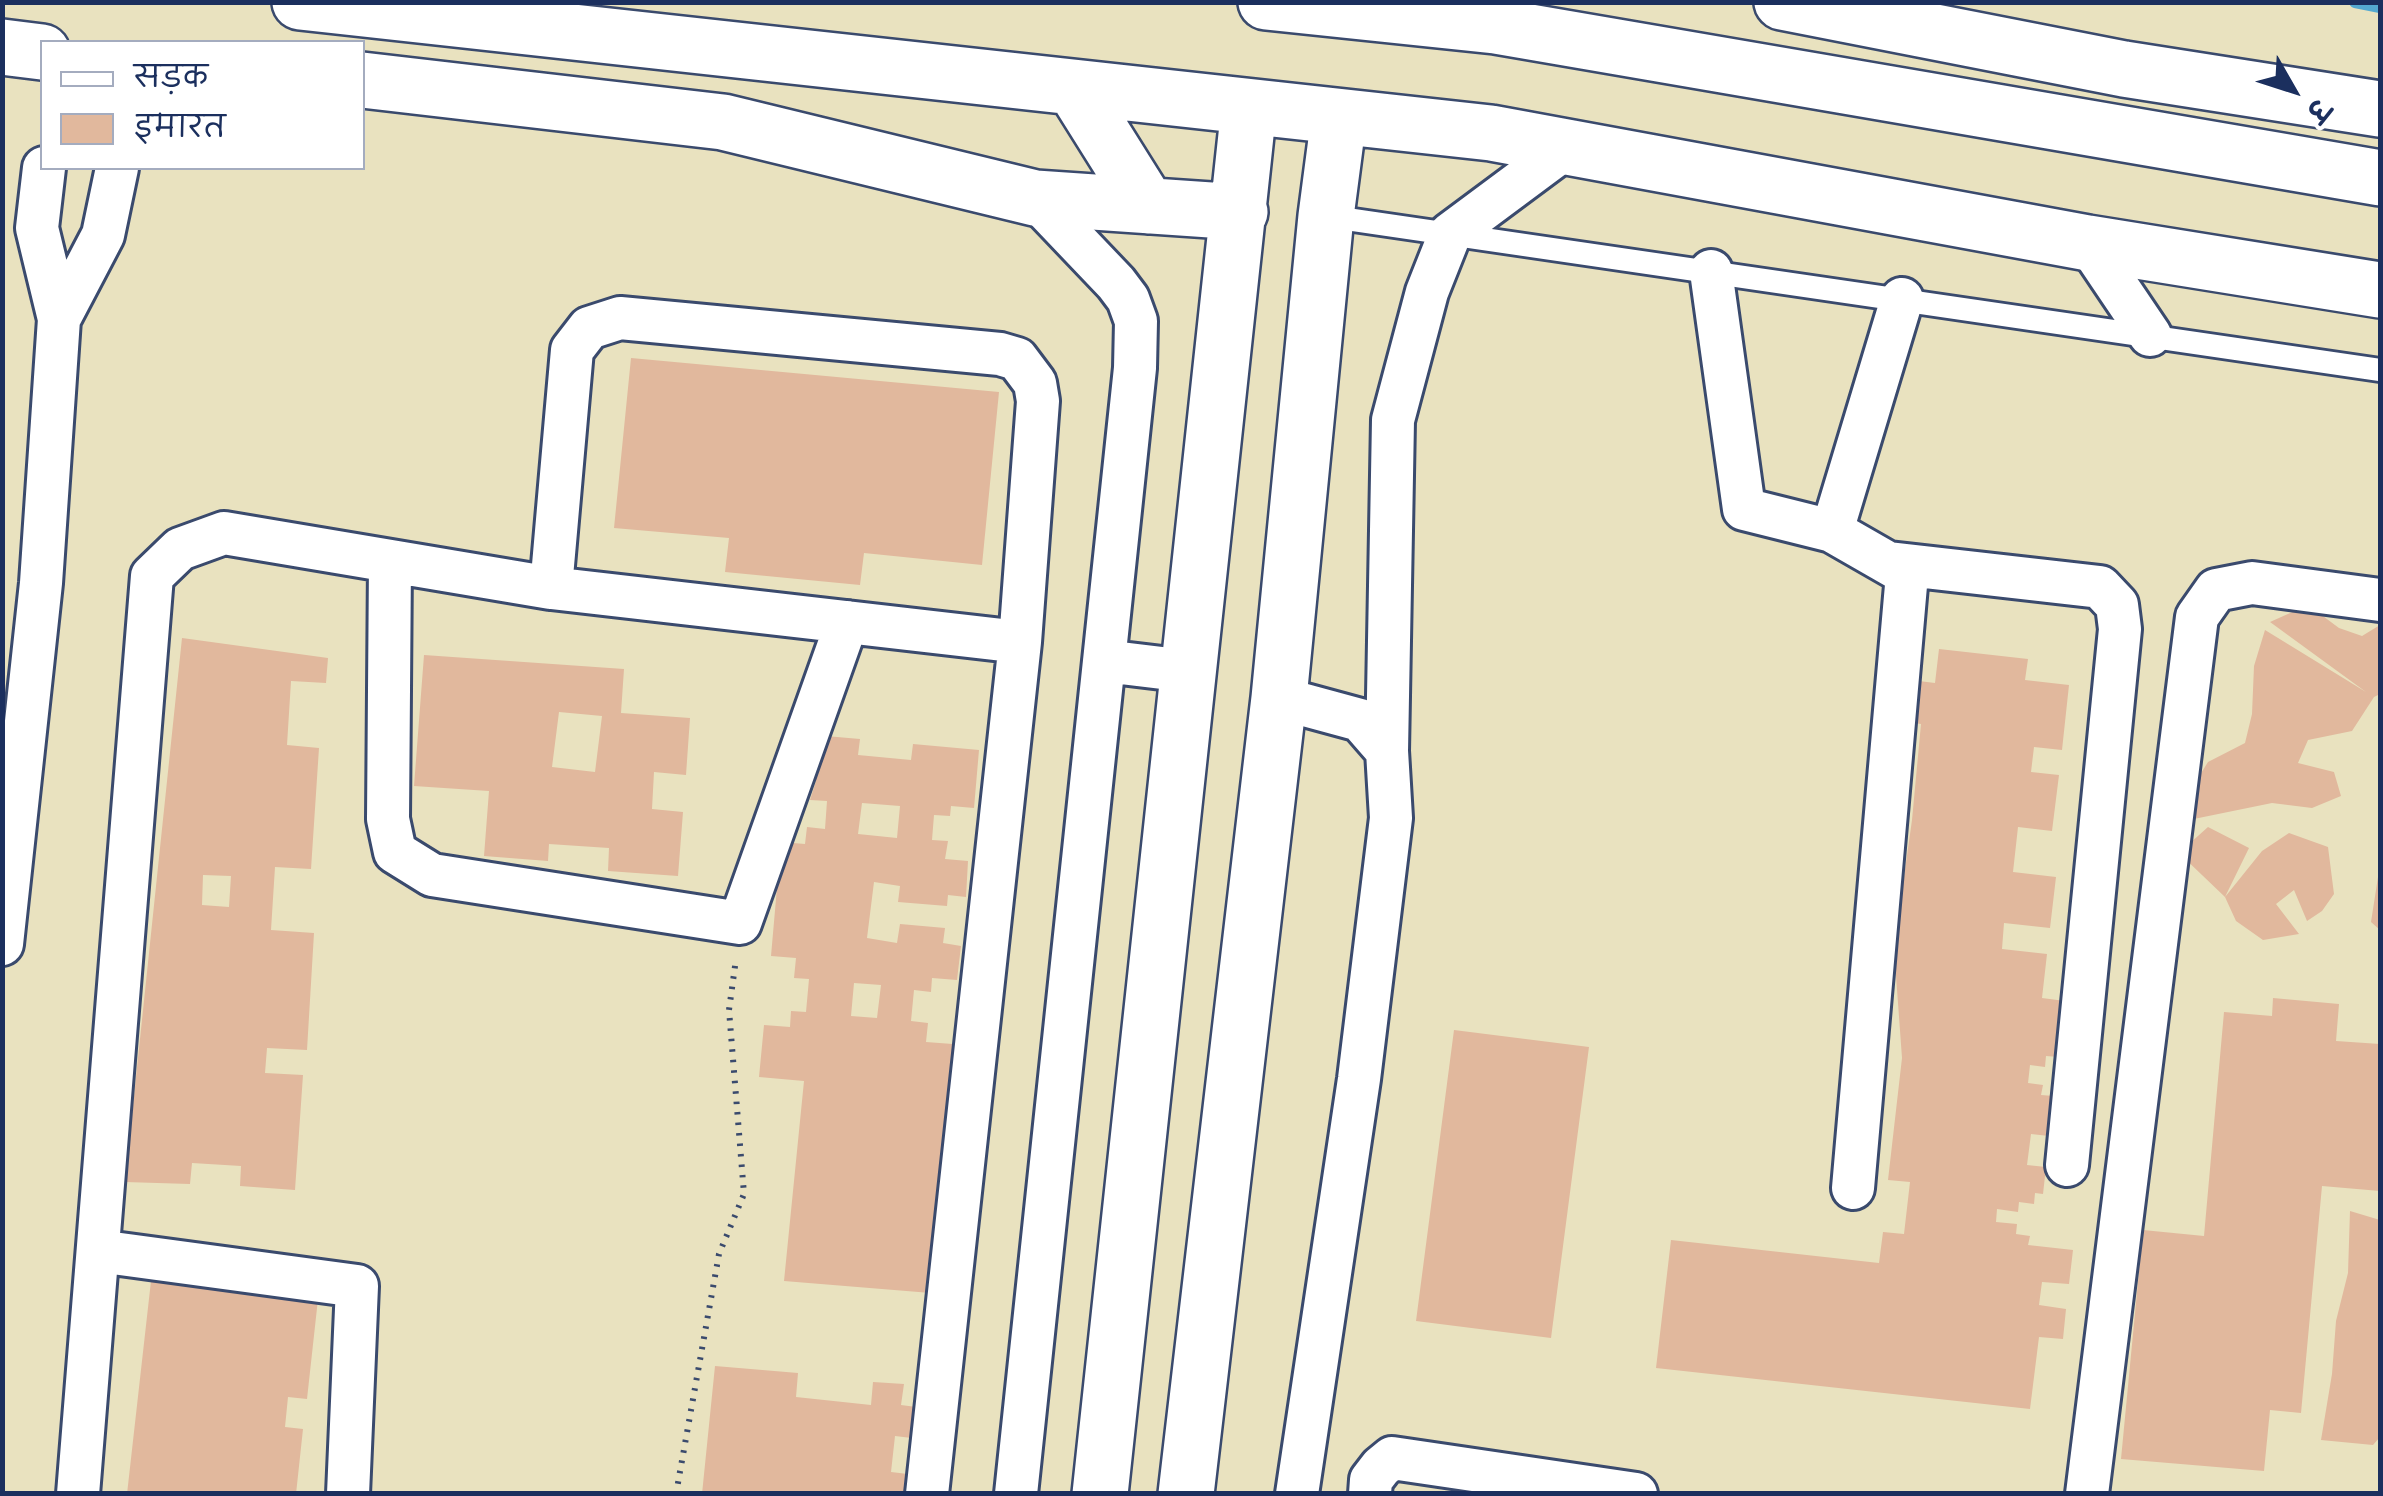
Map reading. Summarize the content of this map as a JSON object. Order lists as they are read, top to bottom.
{
  "legend": ["सड़क", "इमारत"],
  "north": "bottom right"
}
